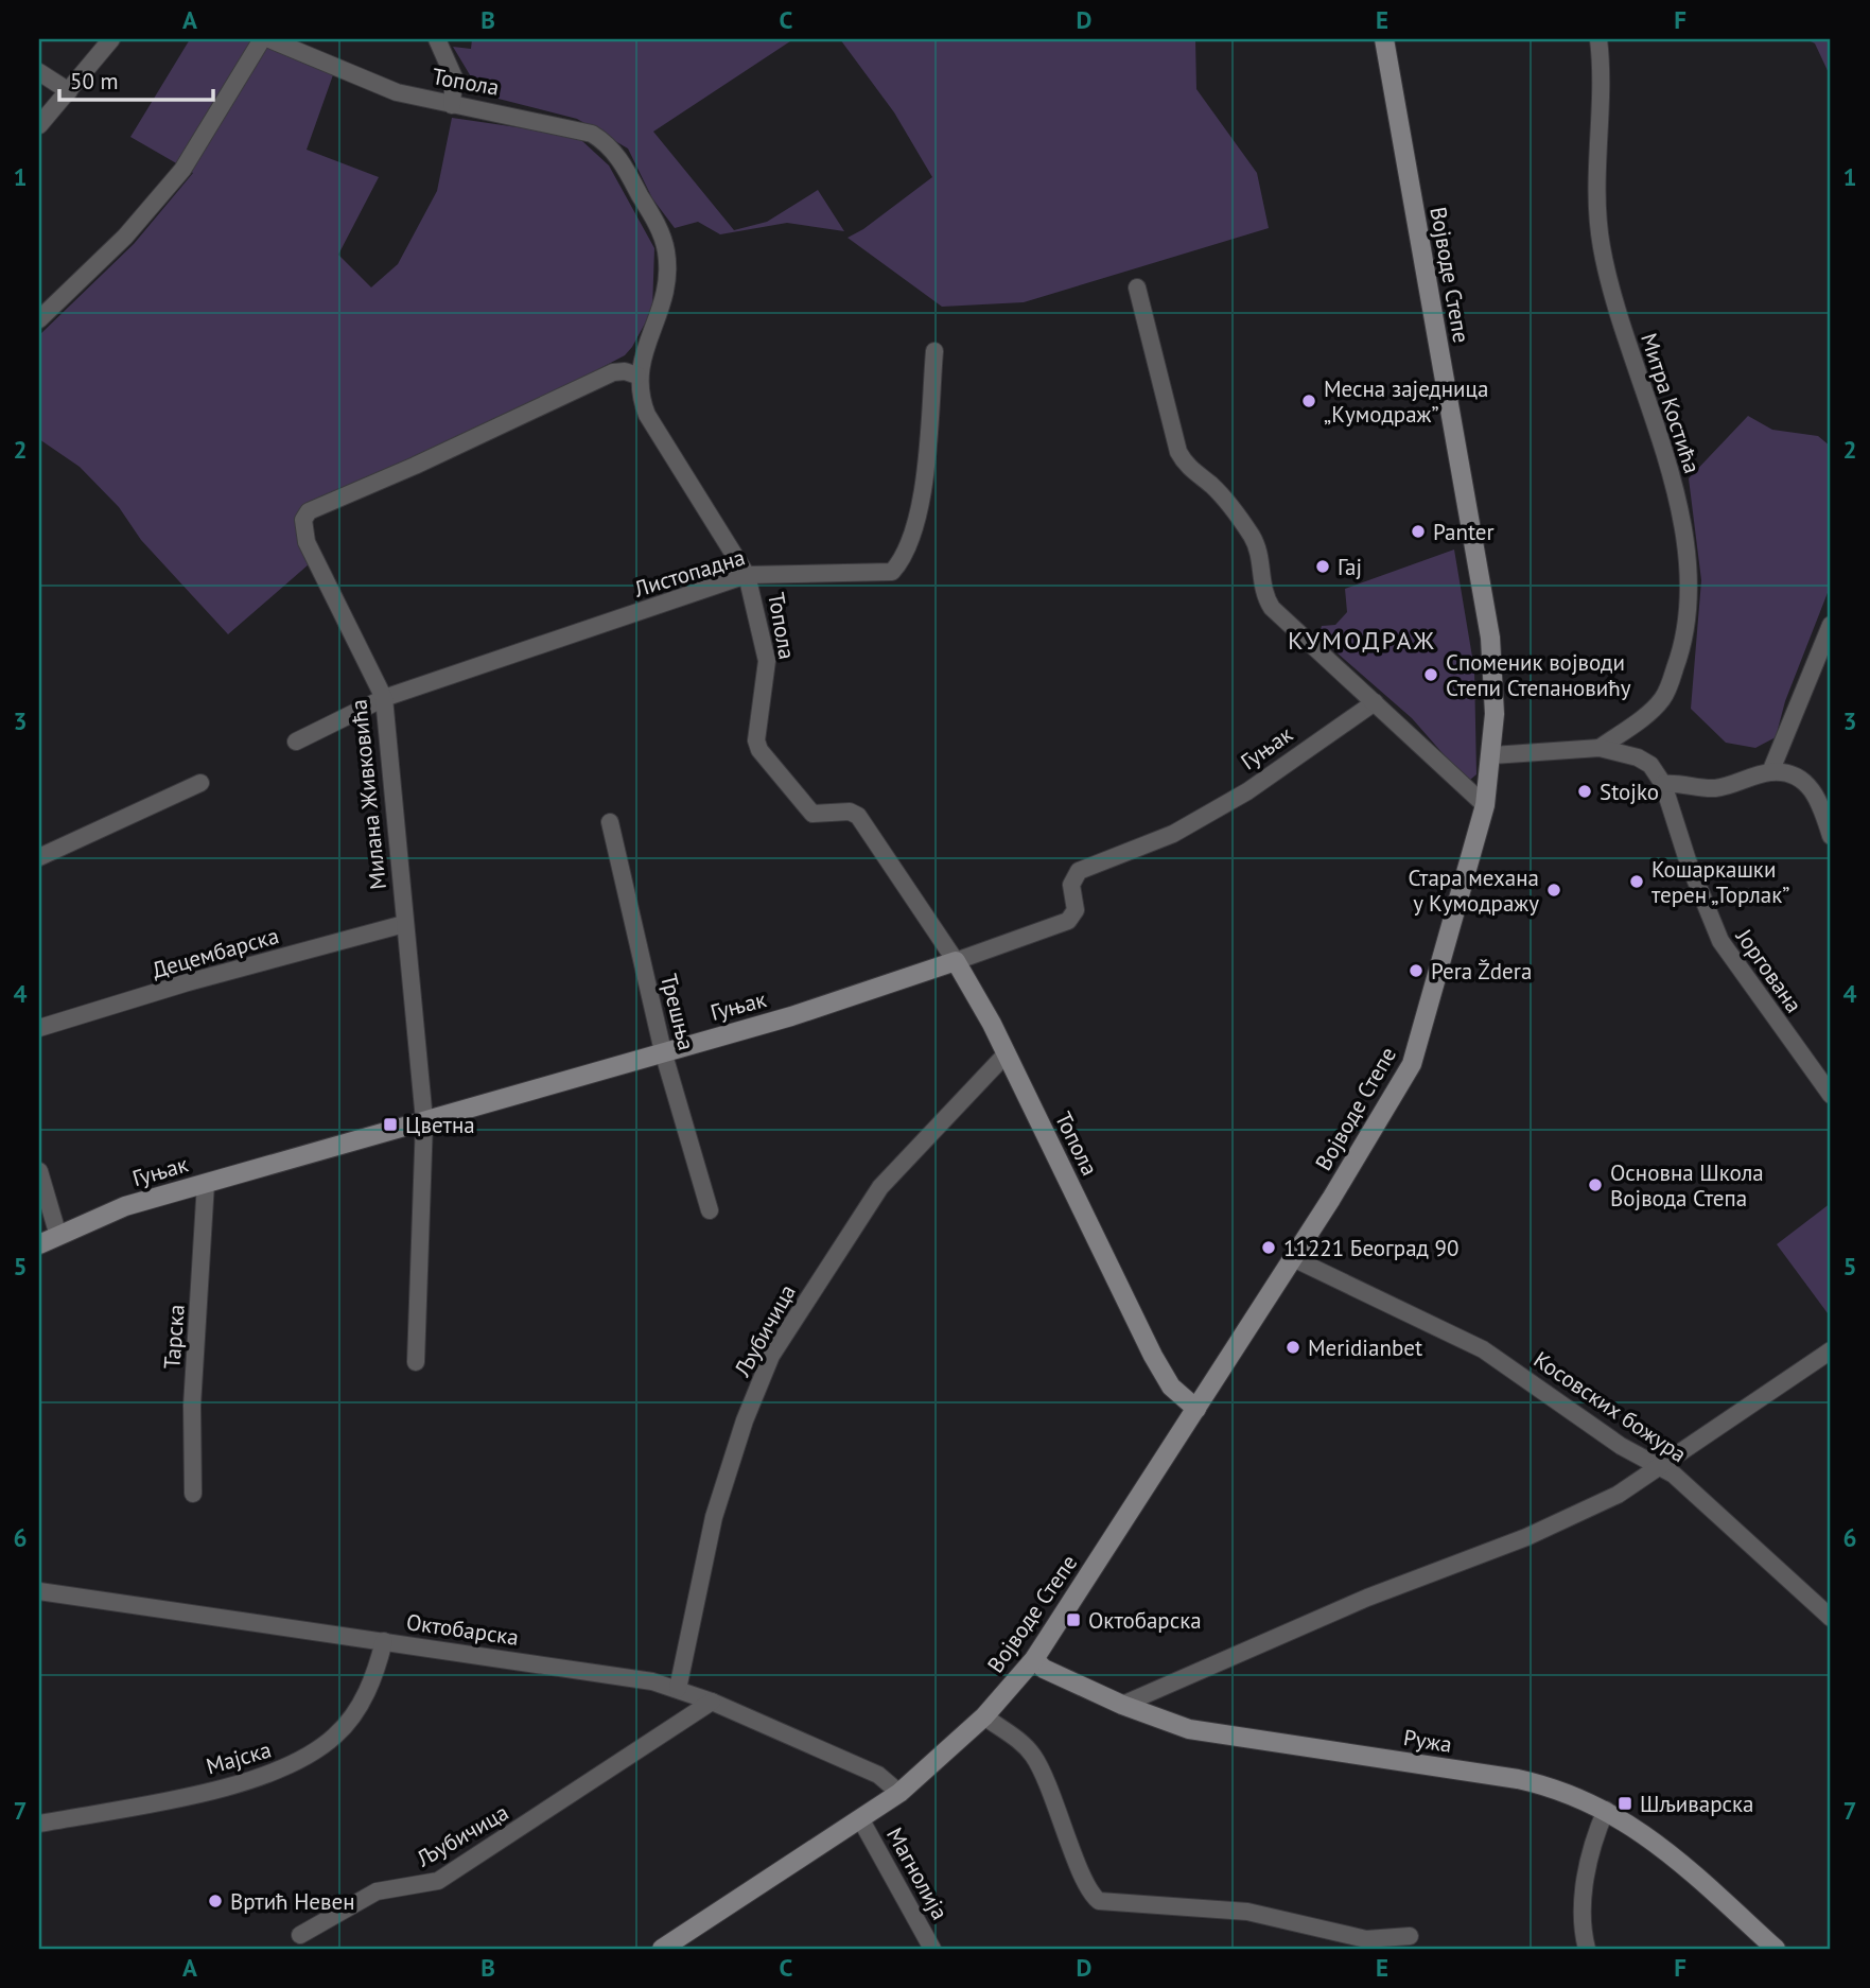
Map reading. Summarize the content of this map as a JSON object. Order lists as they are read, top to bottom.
{
  "streets": {
    "street": [
      "Топола",
      "Војводе Степе",
      "Митра Костића",
      "Листопадна",
      "Гуњак",
      "Милана Живковића",
      "Децембарска",
      "Јоргована",
      "Трешња",
      "Љубичица",
      "Тарска",
      "Косовских божура",
      "Октобарска",
      "Ружа",
      "Мајска",
      "Магнолија"
    ]
  },
  "crossings": [
    ["Топола", "Војводе Степе"],
    ["Топола", "Листопадна"],
    ["Топола", "Гуњак"],
    ["Топола", "Милана Живковића"],
    ["Топола", "Љубичица"],
    ["Војводе Степе", "Јоргована"],
    ["Војводе Степе", "Косовских божура"],
    ["Војводе Степе", "Октобарска"],
    ["Војводе Степе", "Ружа"],
    ["Војводе Степе", "Магнолија"],
    ["Митра Костића", "Јоргована"],
    ["Листопадна", "Милана Живковића"],
    ["Гуњак", "Милана Живковића"],
    ["Гуњак", "Трешња"],
    ["Гуњак", "Тарска"],
    ["Милана Живковића", "Децембарска"],
    ["Љубичица", "Октобарска"],
    ["Октобарска", "Мајска"]
  ],
  "districts": ["КУМОДРАЖ"],
  "places": {
    "other": [
      "Месна заједница „Кумодраж”",
      "Panter",
      "Гај",
      "Споменик војводи Степи Степановићу",
      "Stojko",
      "Кошаркашки терен „Торлак”",
      "Стара механа у Кумодражу",
      "Pera Ždera",
      "Основна Школа Војвода Степа",
      "11221 Београд 90",
      "Meridianbet",
      "Вртић Невен"
    ],
    "transit": ["Цветна", "Октобарска", "Шљиварска"]
  },
  "scale_bar": "50 m",
  "grid": {
    "columns": [
      "A",
      "B",
      "C",
      "D",
      "E",
      "F"
    ],
    "rows": [
      "1",
      "2",
      "3",
      "4",
      "5",
      "6",
      "7"
    ]
  }
}
